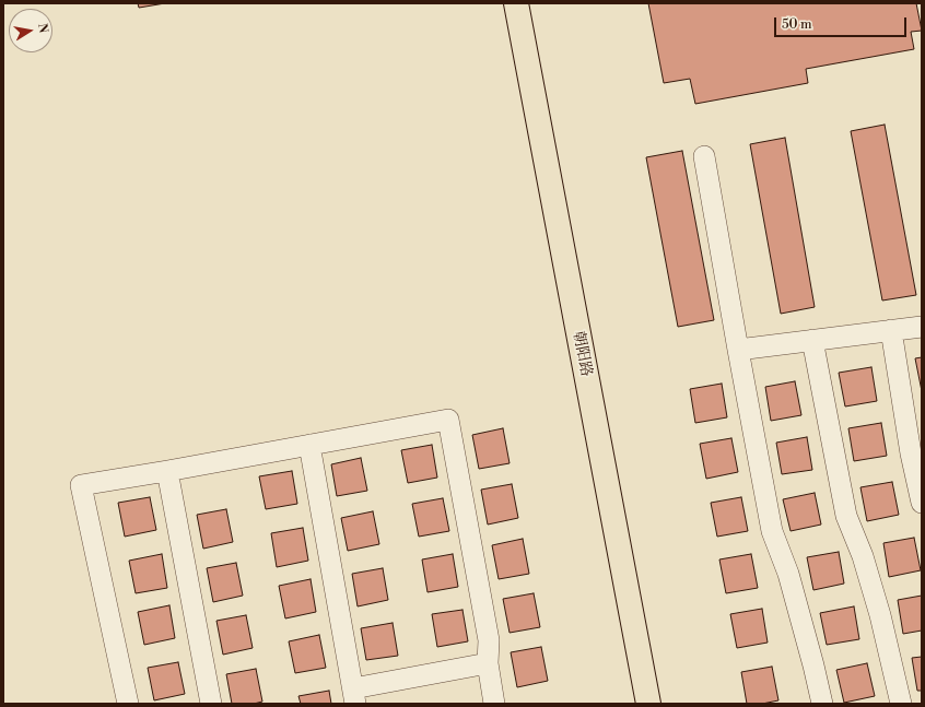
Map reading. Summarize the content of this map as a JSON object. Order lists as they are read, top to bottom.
{
  "streets": {
    "main road": ["朝阳路"]
  },
  "scale_bar": "50 m",
  "north": "right"
}
